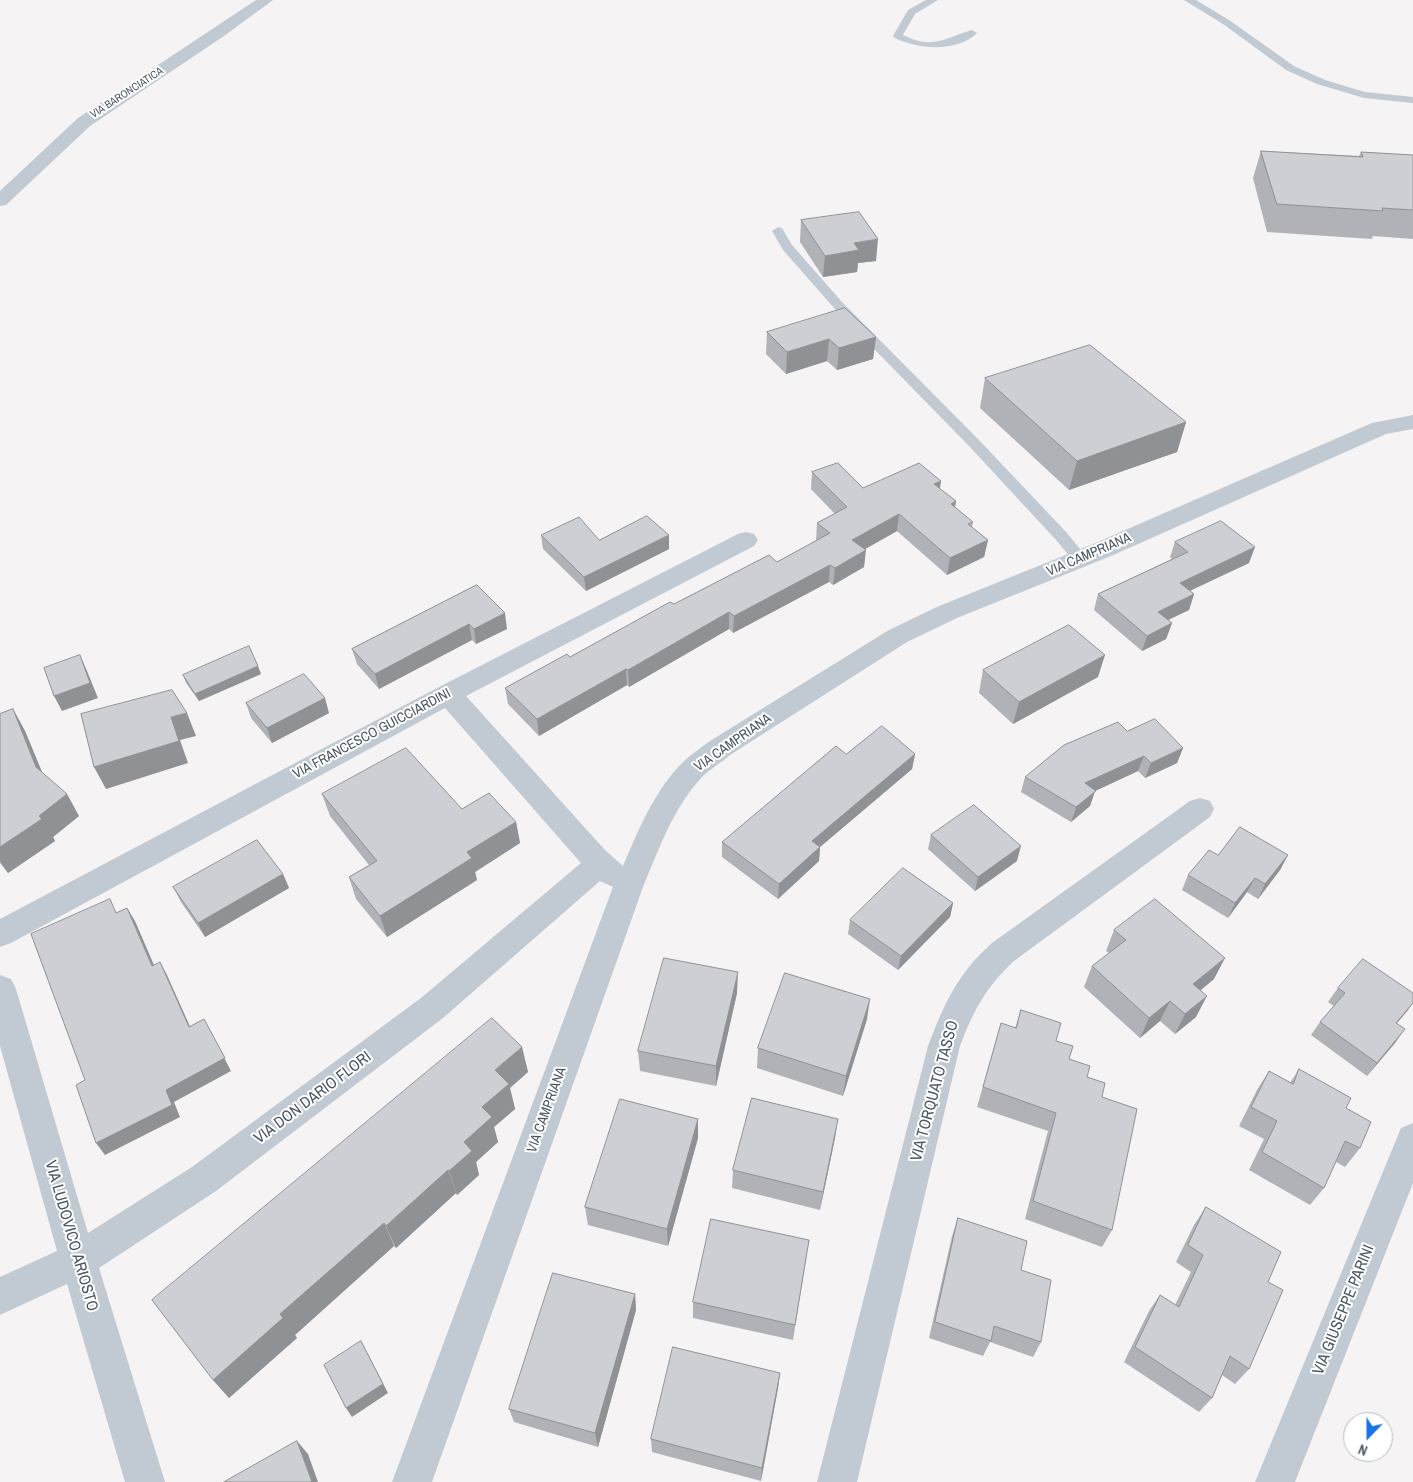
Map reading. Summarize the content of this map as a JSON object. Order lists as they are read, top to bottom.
{
  "streets": {
    "street": [
      "VIA BARONCIATICA",
      "VIA CAMPRIANA",
      "VIA FRANCESCO GUICCIARDINI",
      "VIA TORQUATO TASSO",
      "VIA DON DARIO FLORI",
      "VIA LUDOVICO ARIOSTO",
      "VIA GIUSEPPE PARINI"
    ]
  },
  "crossings": [
    ["VIA DON DARIO FLORI", "VIA LUDOVICO ARIOSTO"]
  ],
  "north": "bottom"
}
